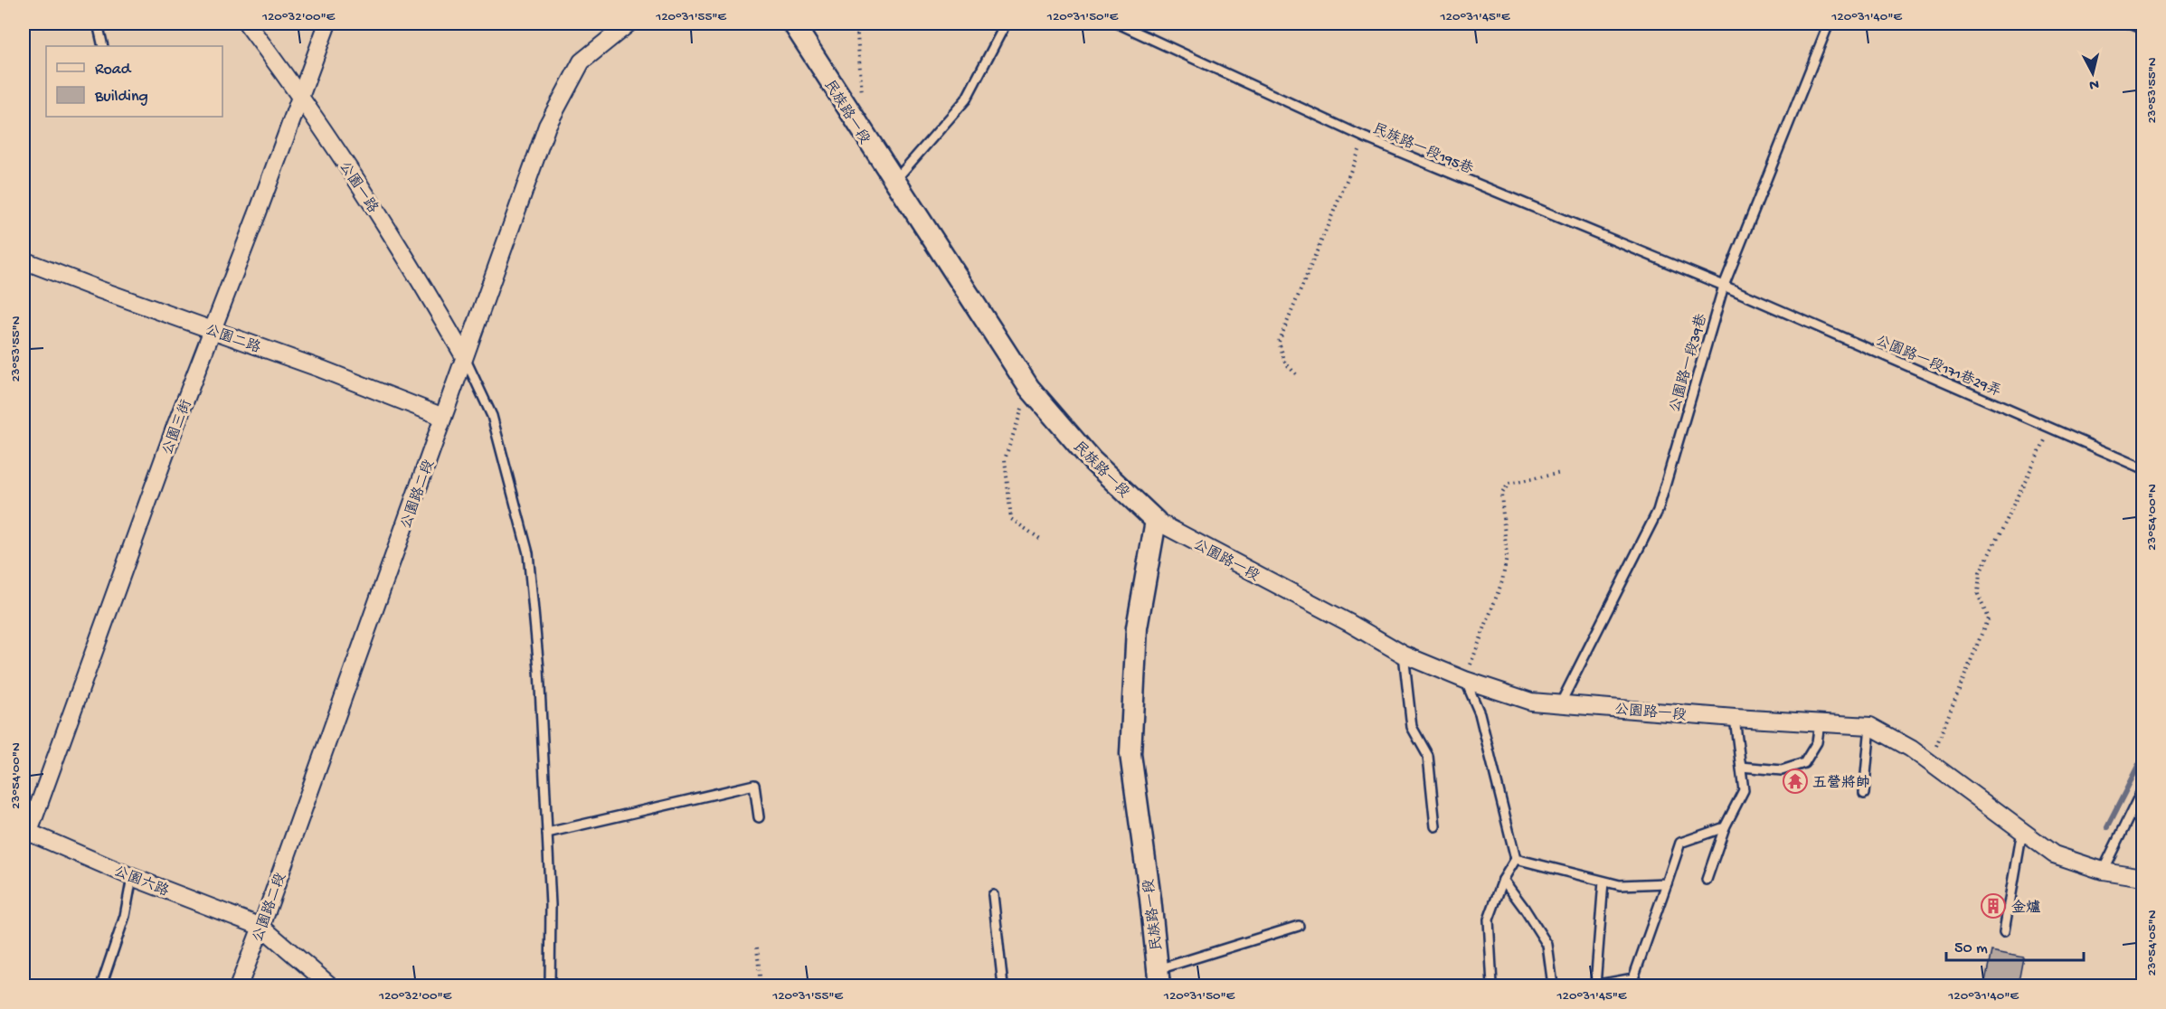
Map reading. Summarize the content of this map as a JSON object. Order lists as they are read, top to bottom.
{
  "streets": {
    "street": [
      "民族路一段",
      "公園一路",
      "公園二路",
      "公園三街",
      "公園路二段",
      "公園路一段",
      "公園六路"
    ],
    "lane": ["民族路一段195巷", "公園路一段39巷", "公園路一段171巷29弄"]
  },
  "crossings": [
    ["民族路一段", "公園路一段"],
    ["民族路一段195巷", "公園路一段39巷"],
    ["民族路一段195巷", "公園路一段171巷29弄"],
    ["公園一路", "公園三街"],
    ["公園一路", "公園路二段"],
    ["公園二路", "公園三街"],
    ["公園二路", "公園路二段"],
    ["公園路一段39巷", "公園路一段171巷29弄"],
    ["公園路一段39巷", "公園路一段"],
    ["公園三街", "公園六路"],
    ["公園路二段", "公園六路"]
  ],
  "places": {
    "temple": ["五營將帥"],
    "building": ["金爐"]
  },
  "legend": ["Road", "Building"],
  "scale_bar": "50 m",
  "north": "bottom",
  "coordinates": [
    "120°32'00\"E",
    "120°31'55\"E",
    "120°31'50\"E",
    "120°31'45\"E",
    "120°31'40\"E",
    "23°53'55\"N",
    "23°54'00\"N",
    "23°54'05\"N"
  ]
}
